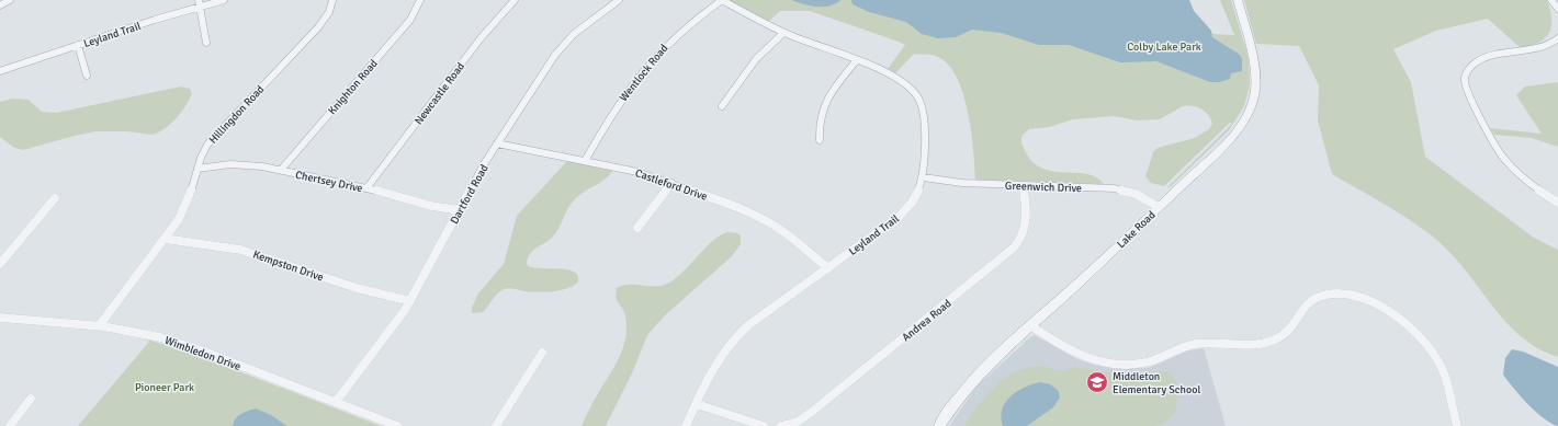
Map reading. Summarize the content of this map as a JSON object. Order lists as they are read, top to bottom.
{
  "streets": {
    "street": [
      "Leyland Trail",
      "Wentlock Road",
      "Knighton Road",
      "Newcastle Road",
      "Hillingdon Road",
      "Chertsey Drive",
      "Castleford Drive",
      "Greenwich Drive",
      "Dartford Road",
      "Lake Road",
      "Kempston Drive",
      "Andrea Road",
      "Wimbledon Drive"
    ]
  },
  "crossings": [
    ["Leyland Trail", "Wentlock Road"],
    ["Leyland Trail", "Castleford Drive"],
    ["Leyland Trail", "Greenwich Drive"],
    ["Wentlock Road", "Castleford Drive"],
    ["Knighton Road", "Chertsey Drive"],
    ["Newcastle Road", "Chertsey Drive"],
    ["Hillingdon Road", "Chertsey Drive"],
    ["Hillingdon Road", "Kempston Drive"],
    ["Hillingdon Road", "Wimbledon Drive"],
    ["Chertsey Drive", "Dartford Road"],
    ["Castleford Drive", "Dartford Road"],
    ["Greenwich Drive", "Lake Road"],
    ["Greenwich Drive", "Andrea Road"],
    ["Dartford Road", "Kempston Drive"],
    ["Dartford Road", "Wimbledon Drive"]
  ],
  "parks": ["Colby Lake Park", "Pioneer Park"],
  "places": {
    "school or university": ["Middleton Elementary School"]
  }
}
